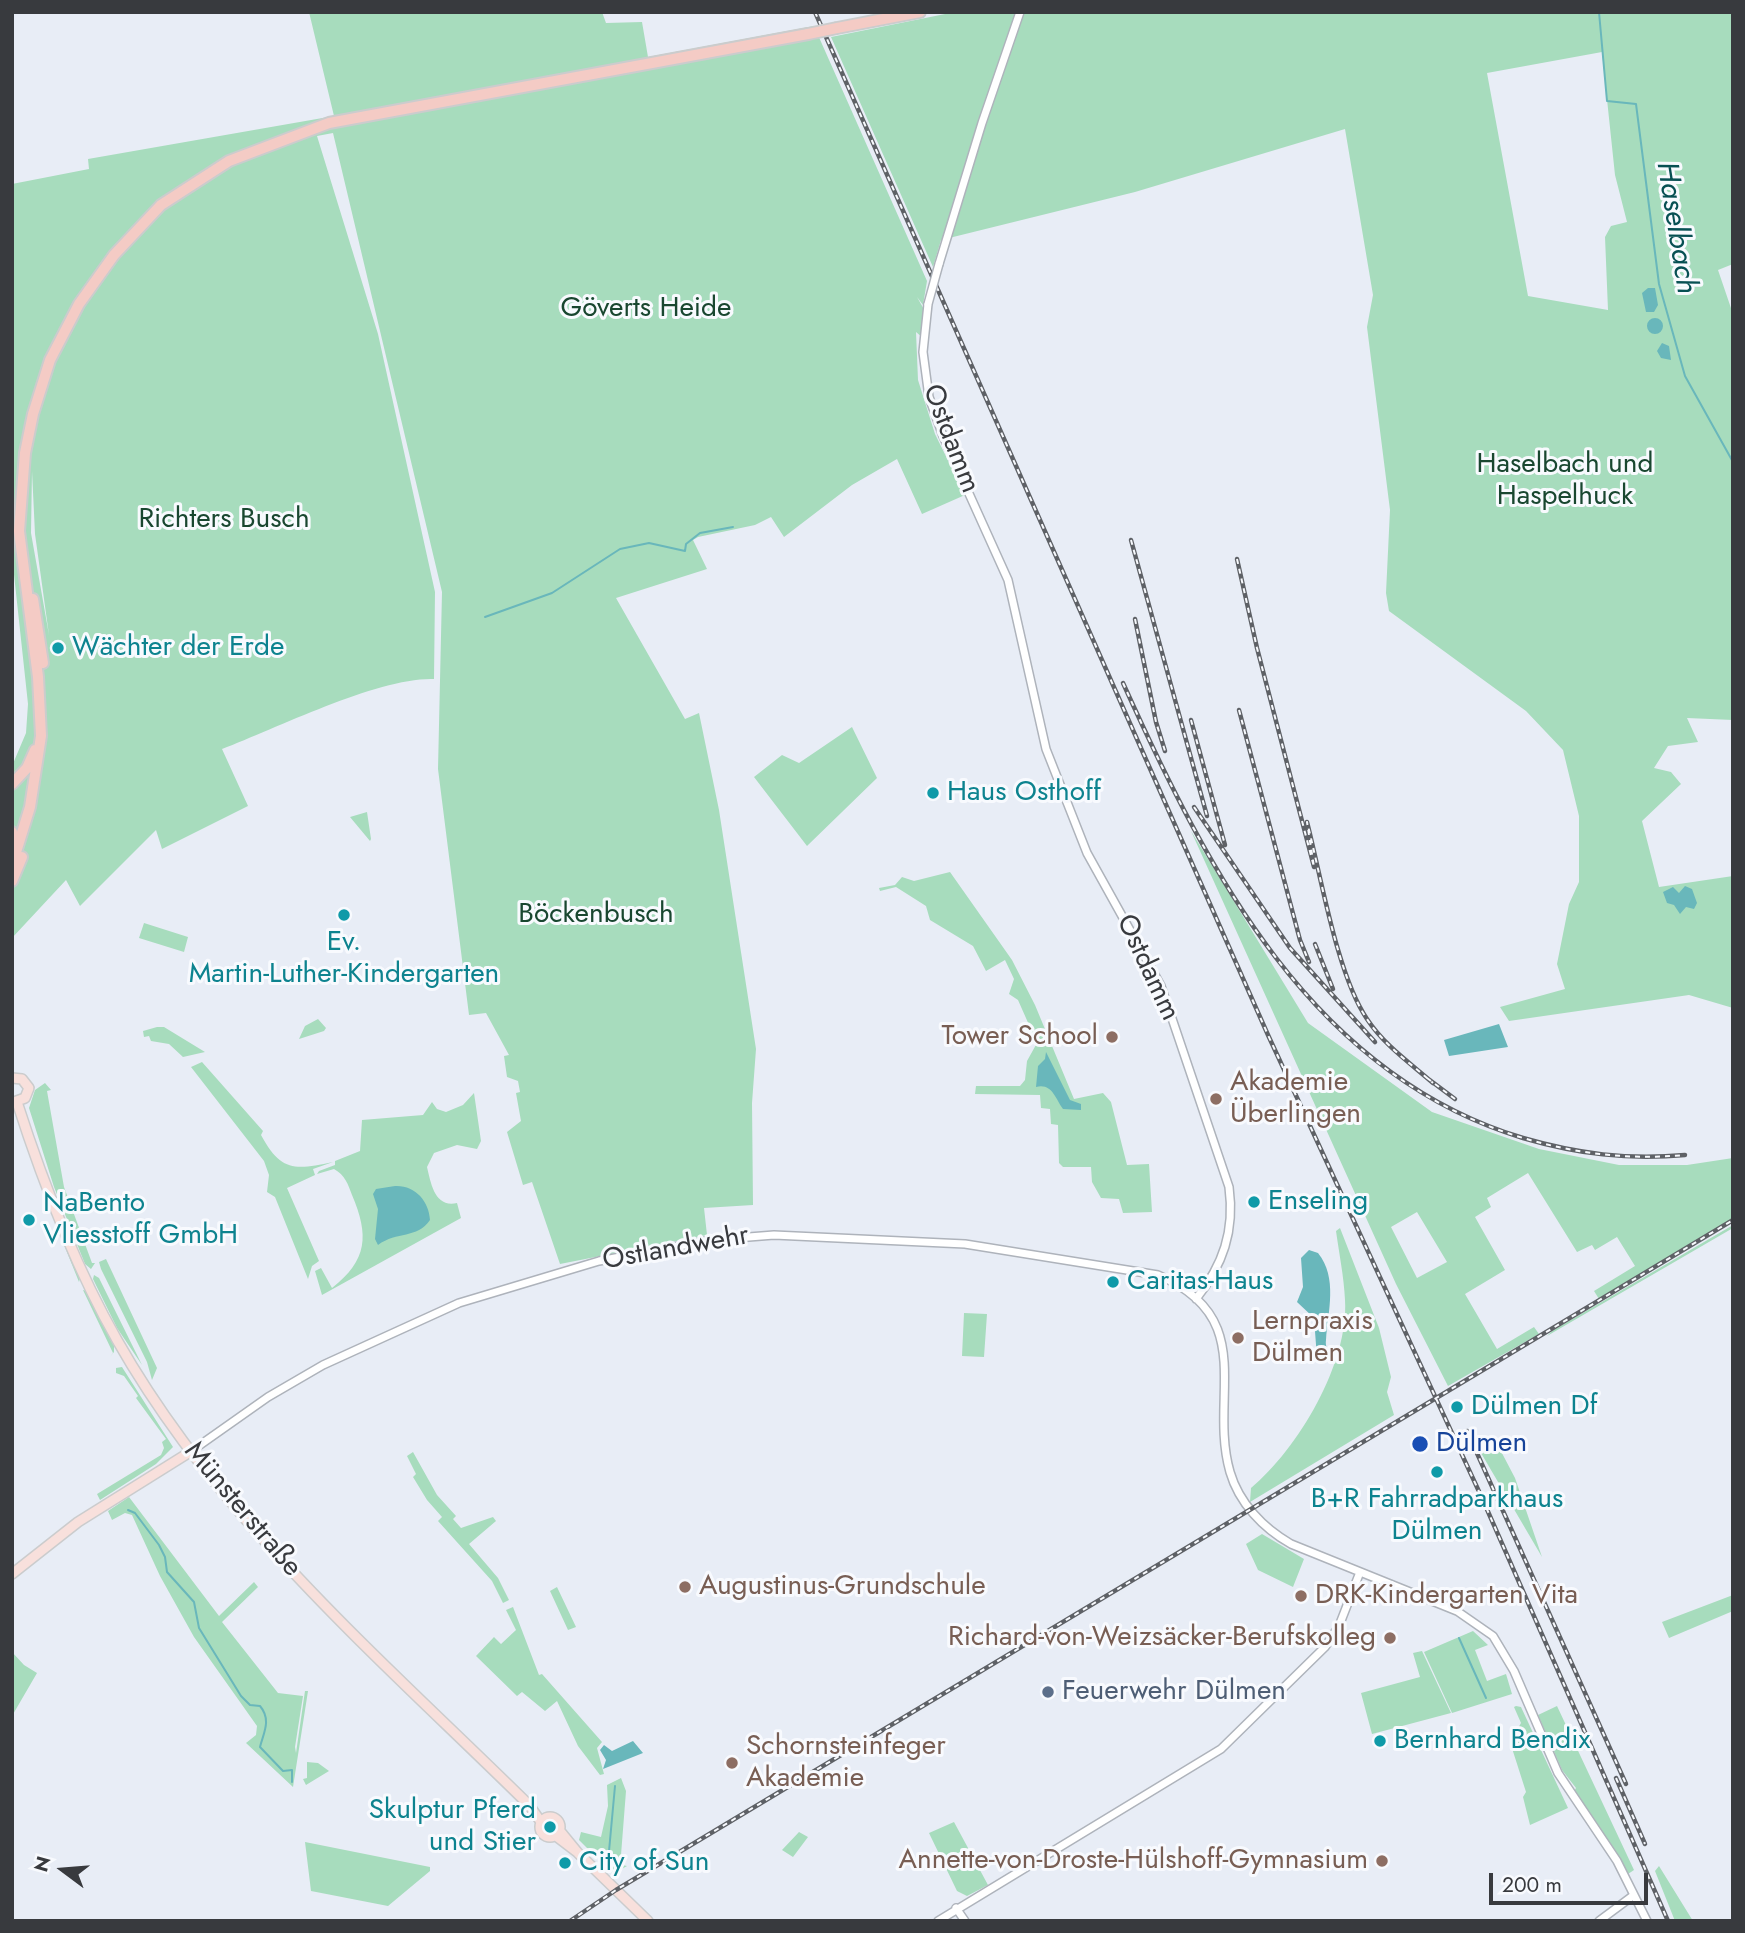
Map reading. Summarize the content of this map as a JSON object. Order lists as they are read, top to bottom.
{
  "streets": {
    "main road": ["Münsterstraße"],
    "street": ["Ostdamm", "Ostlandwehr"]
  },
  "crossings": [
    ["Ostdamm", "Ostlandwehr"],
    ["Ostlandwehr", "Münsterstraße"]
  ],
  "water": ["Haselbach"],
  "parks": [
    "Göverts Heide",
    "Haselbach und Haspelhuck",
    "Richters Busch",
    "Böckenbusch"
  ],
  "places": [
    "Wächter der Erde",
    "Haus Osthoff",
    "Ev. Martin-Luther-Kindergarten",
    "Tower School",
    "Akademie Überlingen",
    "Enseling",
    "NaBento Vliesstoff GmbH",
    "Caritas-Haus",
    "Lernpraxis Dülmen",
    "Dülmen Df",
    "Dülmen",
    "B+R Fahrradparkhaus Dülmen",
    "Augustinus-Grundschule",
    "DRK-Kindergarten Vita",
    "Richard-von-Weizsäcker-Berufskolleg",
    "Feuerwehr Dülmen",
    "Bernhard Bendix",
    "Schornsteinfeger Akademie",
    "Skulptur Pferd und Stier",
    "Annette-von-Droste-Hülshoff-Gymnasium",
    "City of Sun"
  ],
  "scale_bar": "200 m",
  "north": "left"
}
